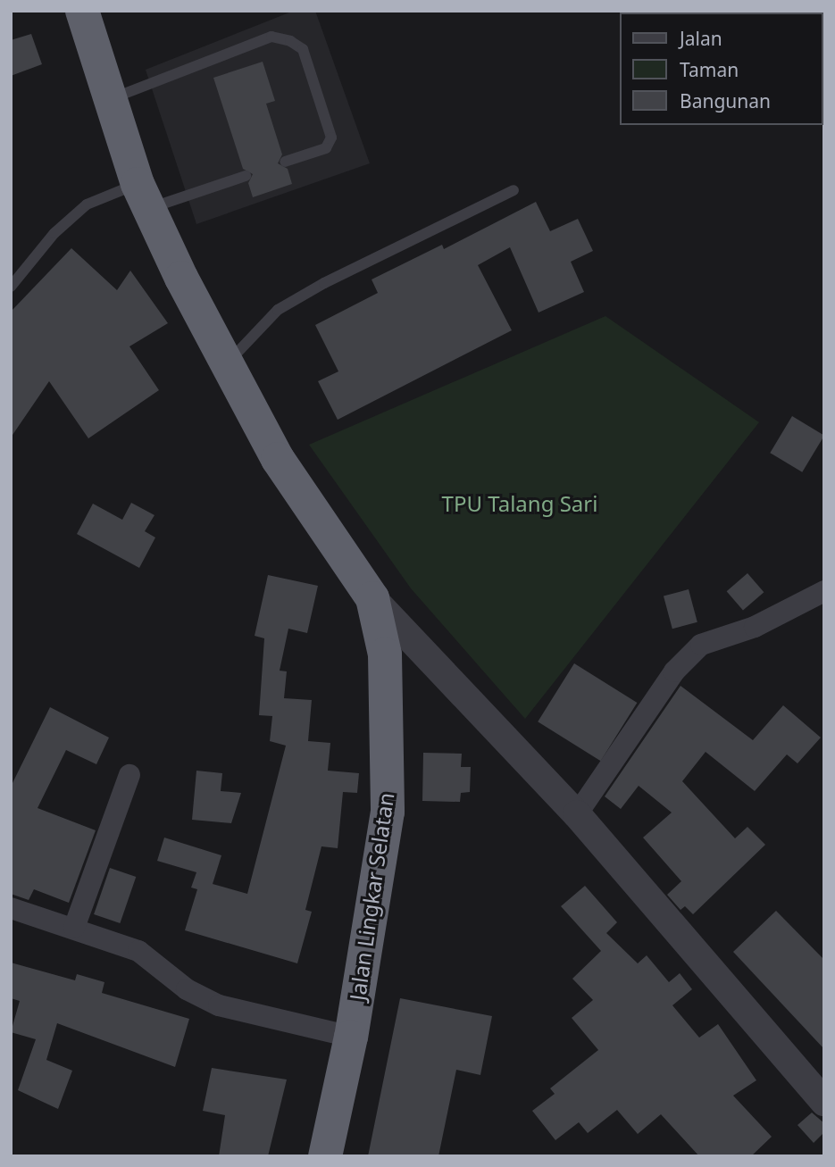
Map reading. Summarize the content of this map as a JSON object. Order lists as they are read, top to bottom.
{
  "streets": {
    "highway": ["Jalan Lingkar Selatan"]
  },
  "parks": ["TPU Talang Sari"],
  "legend": ["Jalan", "Taman", "Bangunan"]
}
